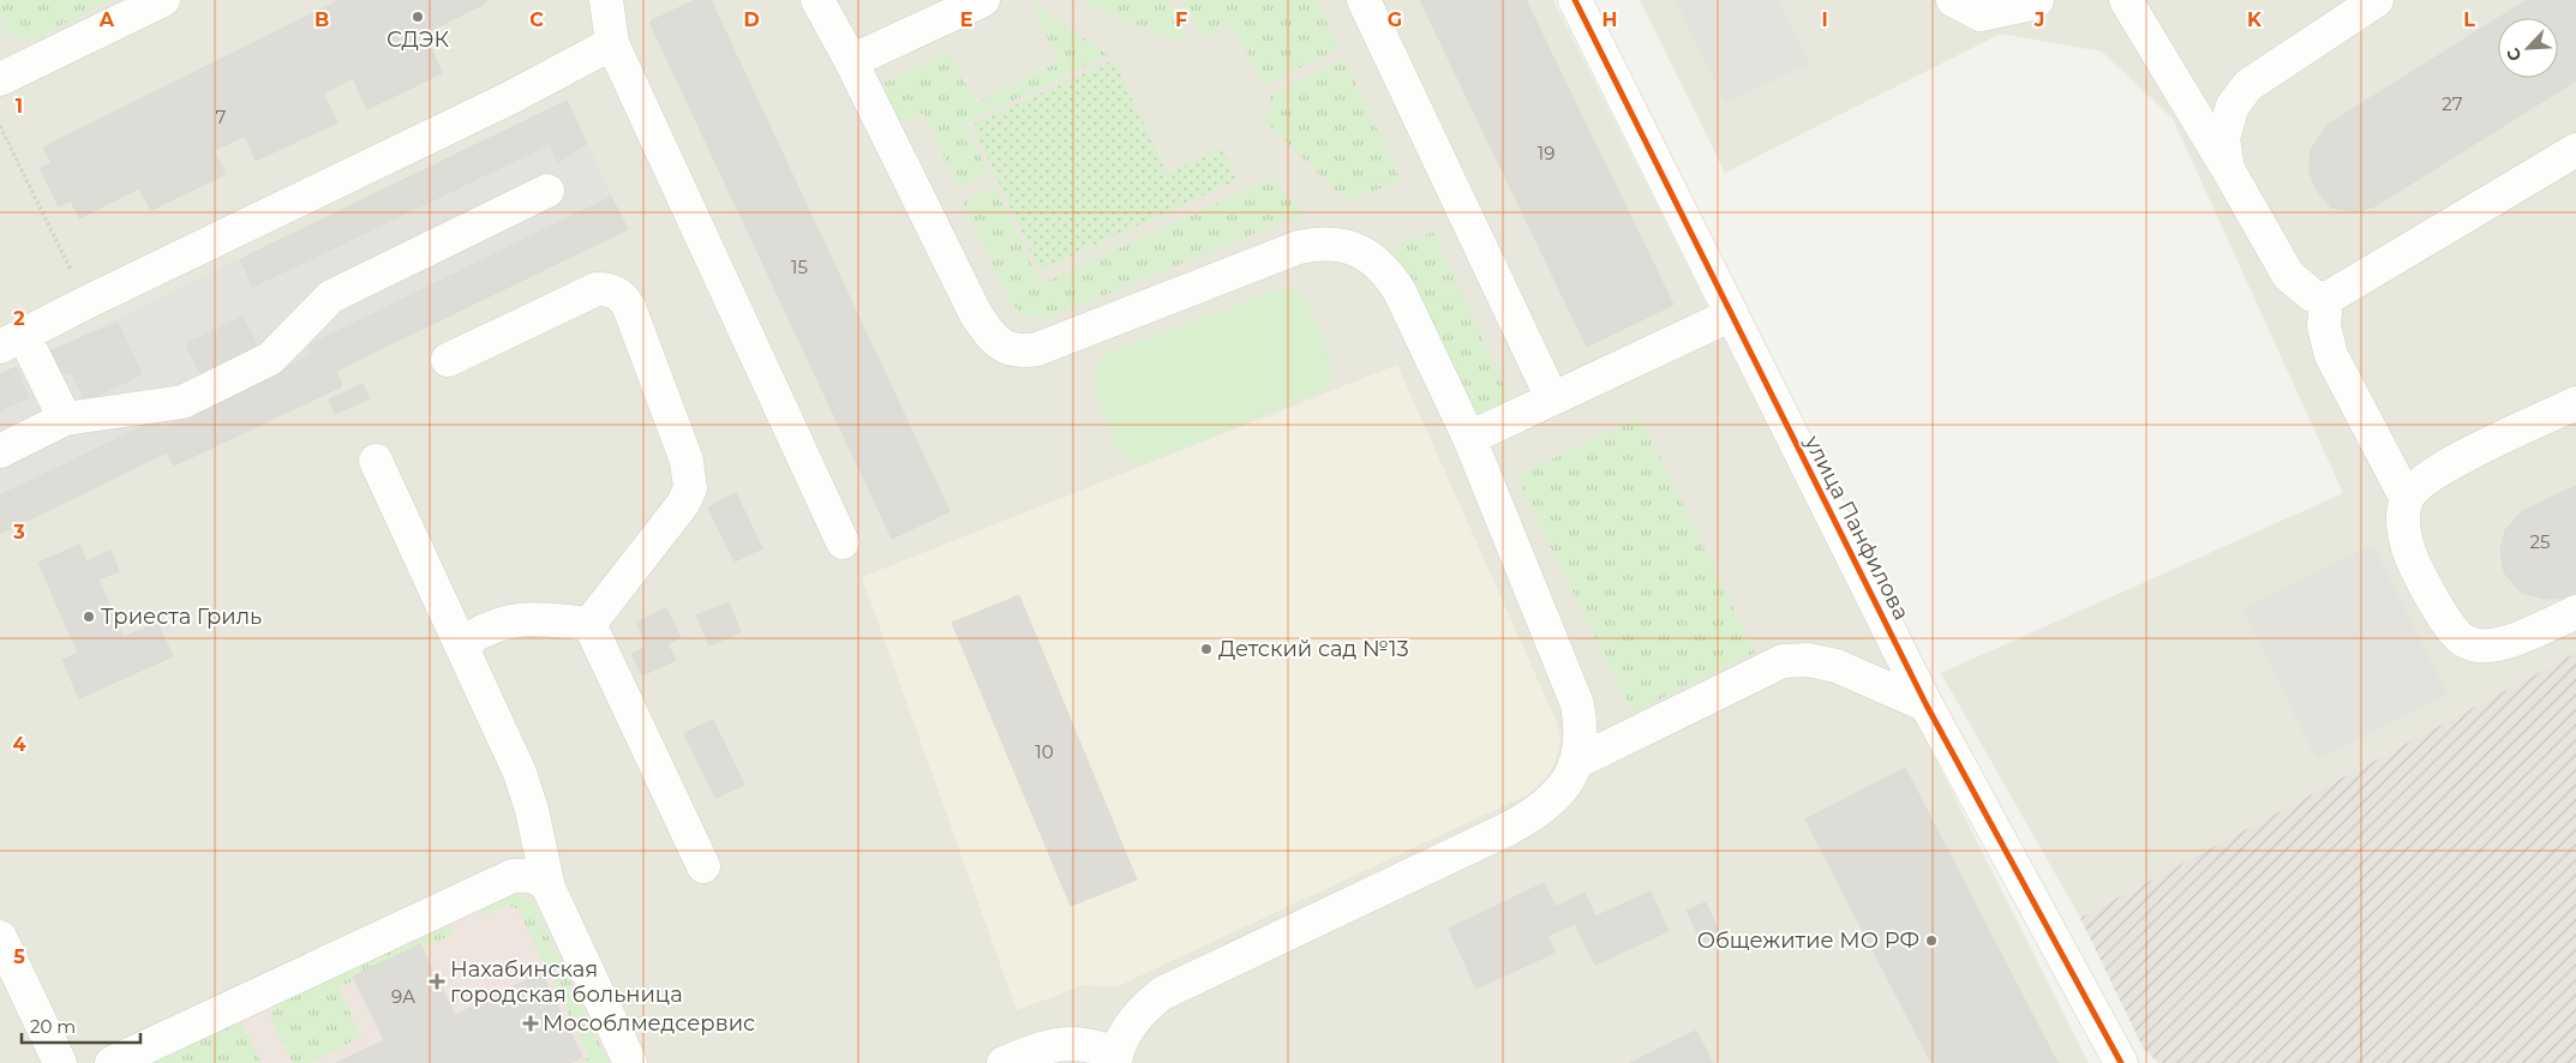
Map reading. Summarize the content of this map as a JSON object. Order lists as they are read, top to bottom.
{
  "streets": {
    "street": ["улица Панфилова"]
  },
  "places": {
    "other": [
      "СДЭК",
      "Триеста Гриль",
      "Детский сад №13",
      "Общежитие МО РФ"
    ],
    "health": ["Нахабинская городская больница", "Мособлмедсервис"]
  },
  "house_numbers": [
    "27",
    "7",
    "19",
    "15",
    "25",
    "10",
    "9А"
  ],
  "scale_bar": "20 m",
  "north": "bottom left",
  "grid": {
    "columns": [
      "A",
      "B",
      "C",
      "D",
      "E",
      "F",
      "G",
      "H",
      "I",
      "J",
      "K",
      "L"
    ],
    "rows": [
      "1",
      "2",
      "3",
      "4",
      "5"
    ]
  }
}
